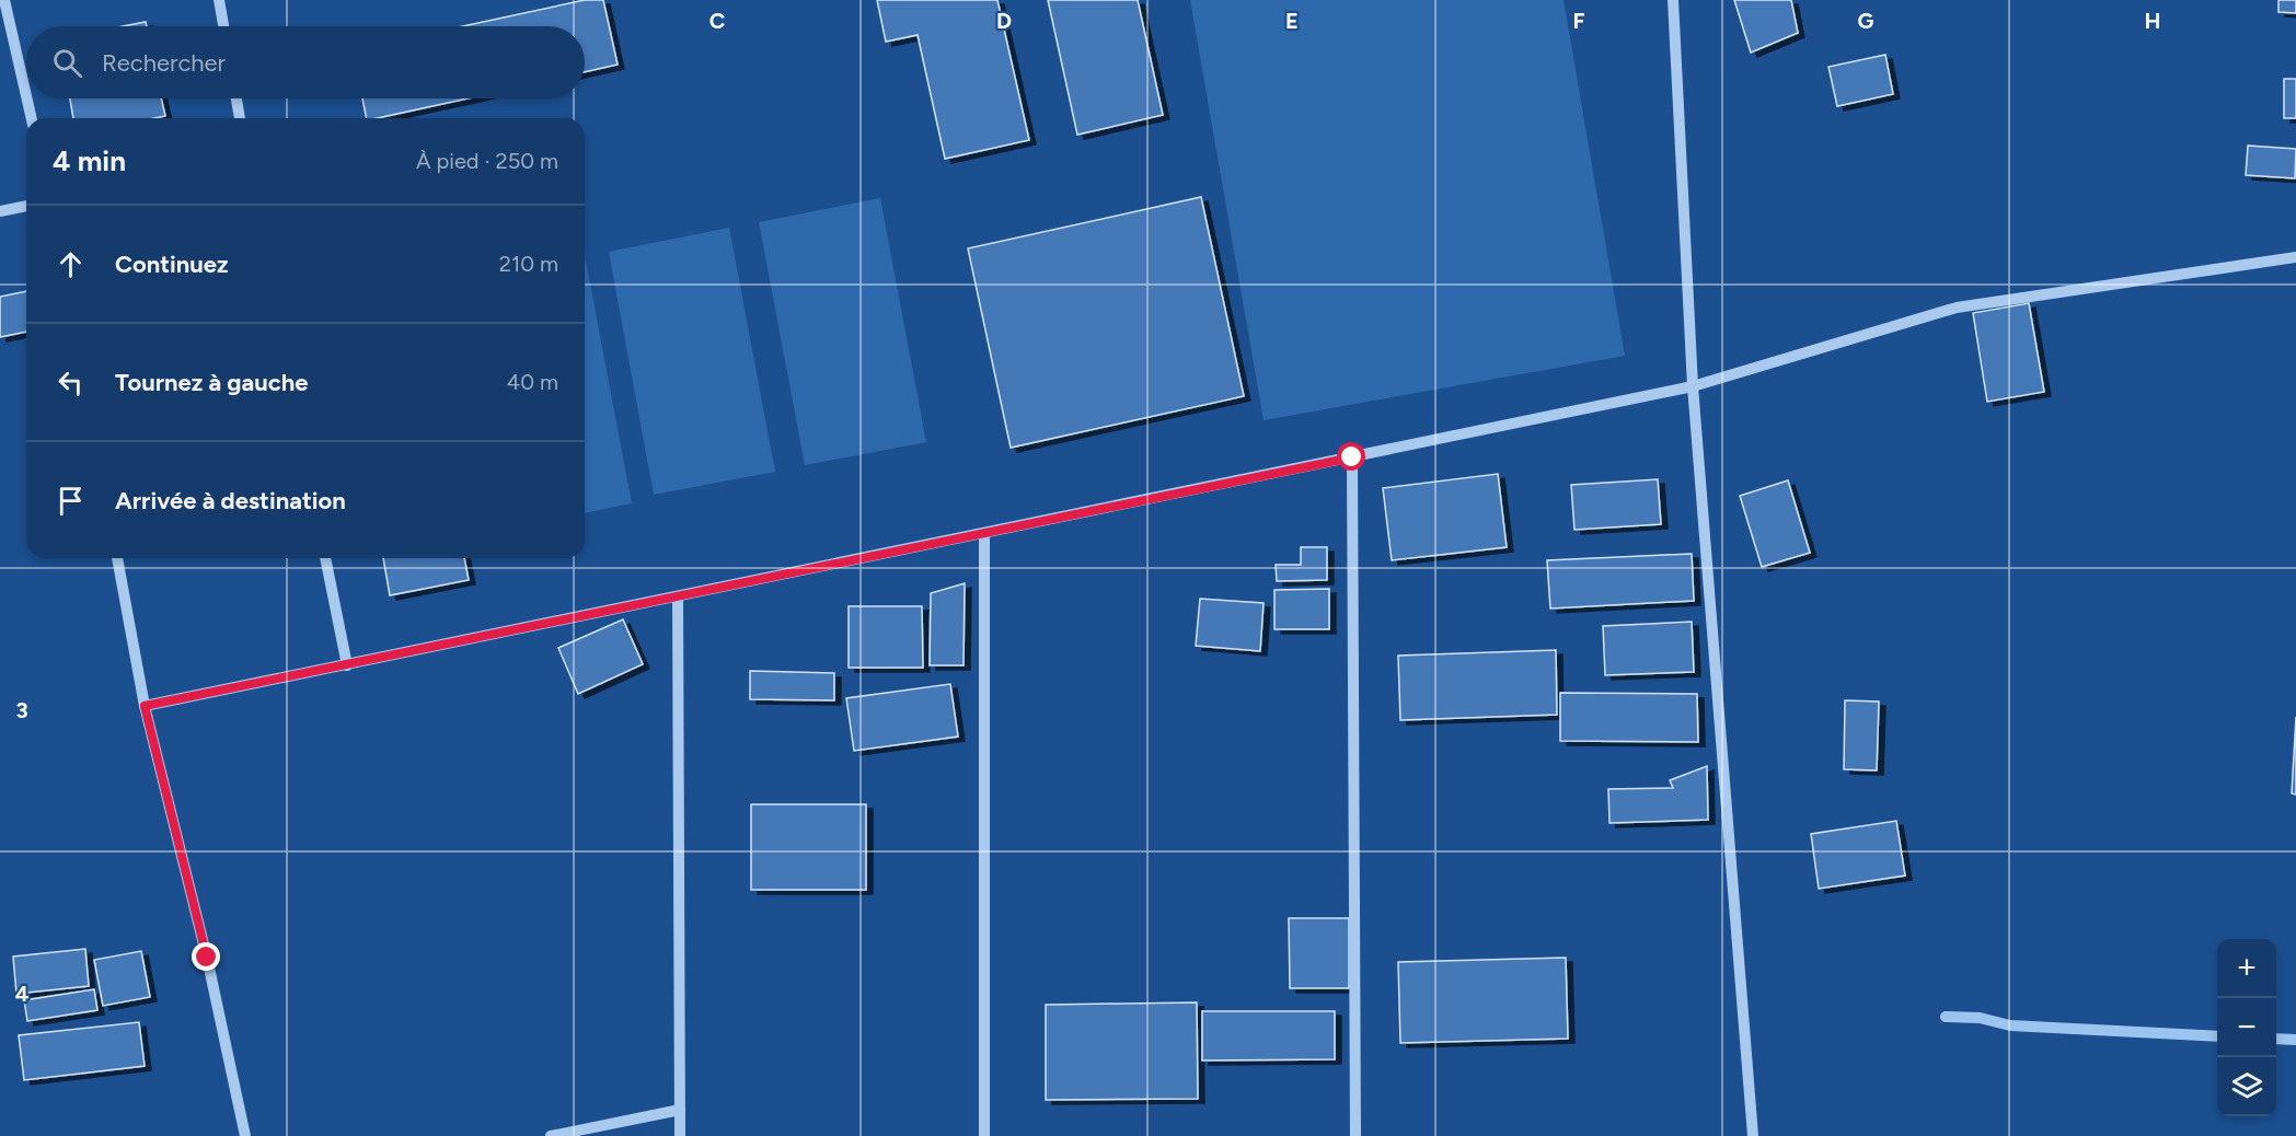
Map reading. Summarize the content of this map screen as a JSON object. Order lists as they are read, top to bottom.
{
  "page": {
    "search": "Rechercher",
    "heading": ["4 min", "À pied · 250 m"],
    "list": [
      ["Continuez", "210 m"],
      ["Tournez à gauche", "40 m"],
      "Arrivée à destination"
    ],
    "map_buttons": ["+", "−"]
  },
  "grid": {
    "columns": [
      "C",
      "D",
      "E",
      "F",
      "G",
      "H"
    ],
    "rows": ["3", "4"]
  }
}
